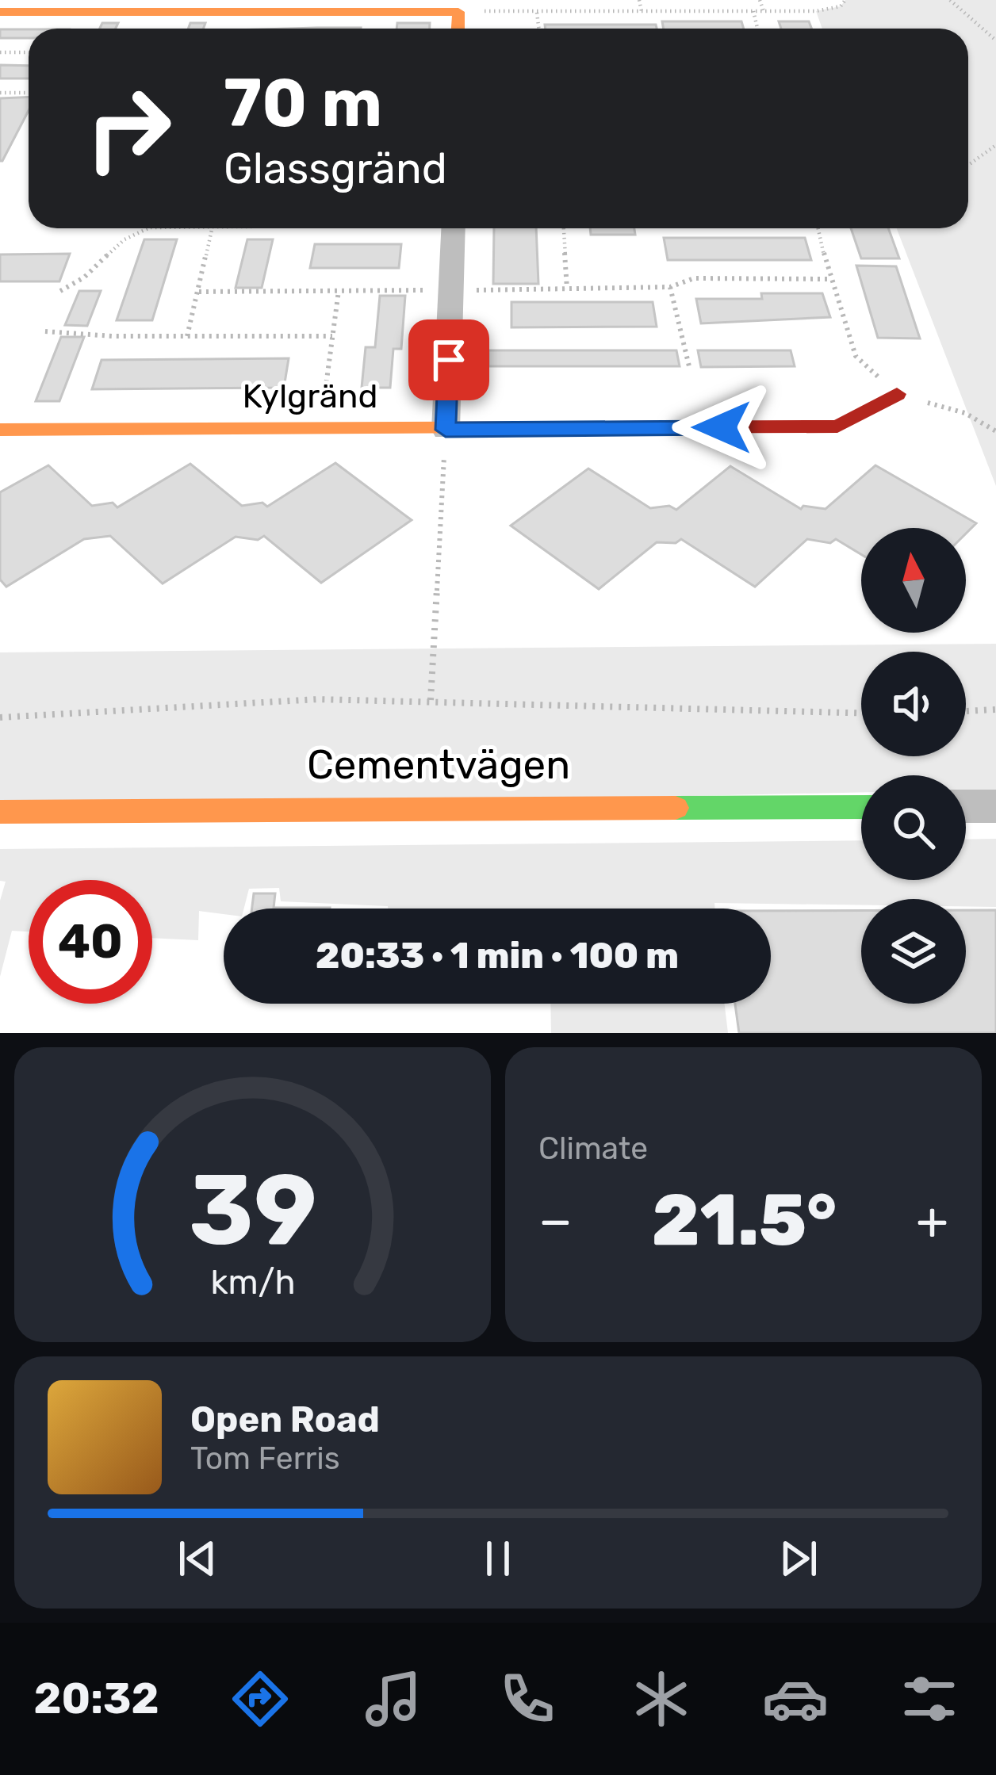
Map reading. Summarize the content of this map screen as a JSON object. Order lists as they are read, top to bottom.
{
  "streets": {
    "street": ["Kylgränd", "Cementvägen"]
  },
  "north": "top",
  "page": {
    "turn": ["70 m", "Glassgränd"],
    "limit": "40",
    "trip": "20:33 · 1 min · 100 m",
    "tile": "Climate",
    "heat": ["−", "21.5°", "+"],
    "song": ["Open Road", "Tom Ferris"],
    "tabs": "20:32",
    "gauge": ["39", "km/h"]
  }
}
